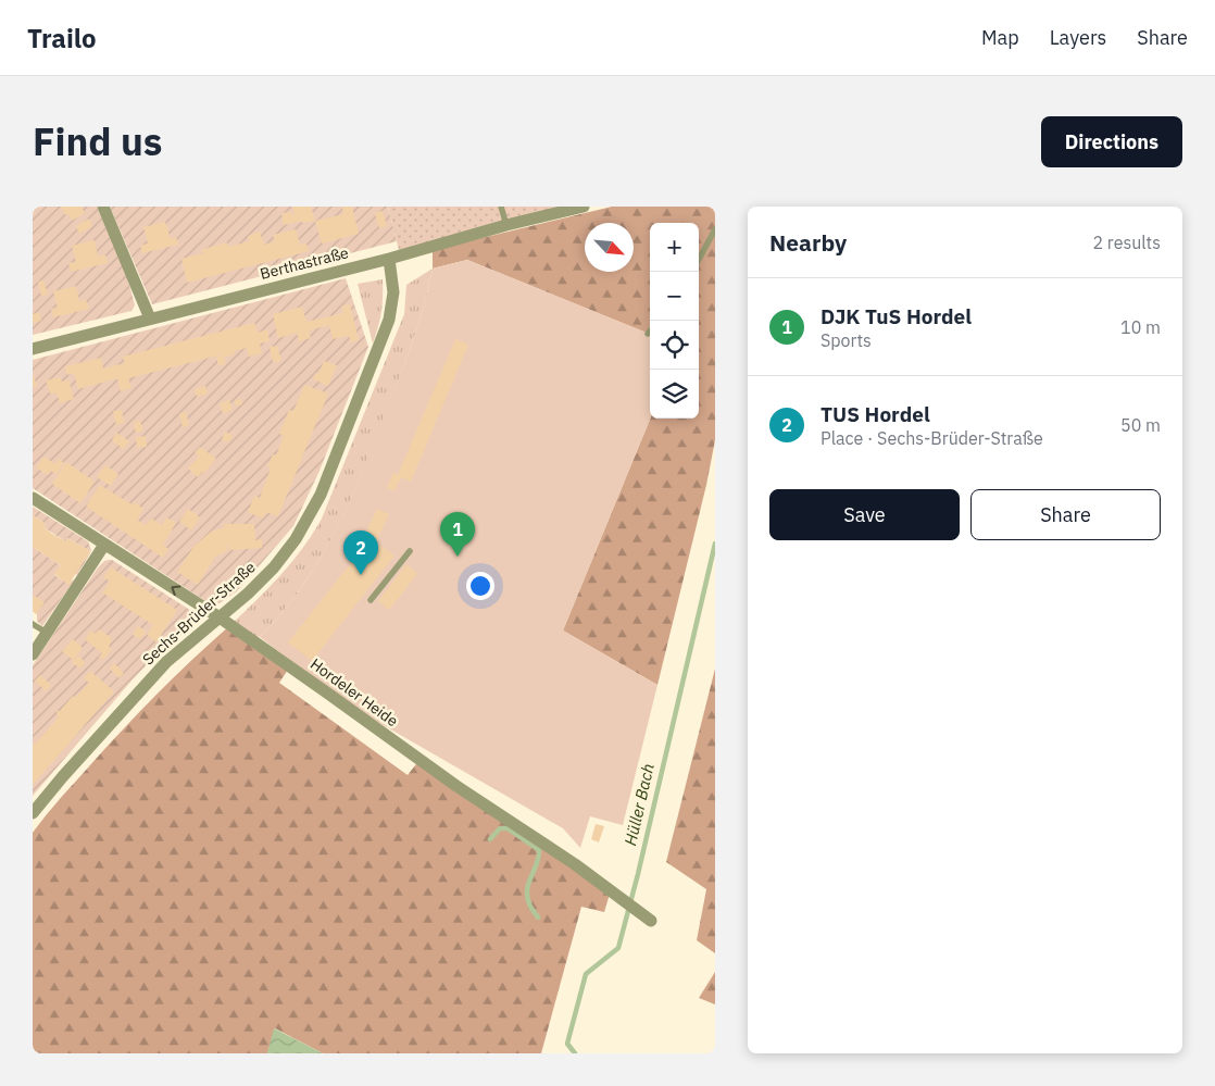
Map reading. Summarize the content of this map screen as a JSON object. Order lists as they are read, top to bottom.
{
  "streets": {
    "street": ["Berthastraße", "Sechs-Brüder-Straße", "Hordeler Heide"]
  },
  "crossings": [
    ["Berthastraße", "Sechs-Brüder-Straße"],
    ["Sechs-Brüder-Straße", "Hordeler Heide"]
  ],
  "water": ["Hüller Bach"],
  "north": "bottom right",
  "page": {
    "header": "Trailo",
    "nav": ["Map", "Layers", "Share"],
    "title": "Find us",
    "buttons": [
      "Directions",
      ["Save", "Share"]
    ],
    "heading": ["Nearby", "2 results"],
    "map_buttons": ["+", "−"],
    "list": [
      {
        "mark": "1",
        "name": "DJK TuS Hordel",
        "note": "Sports",
        "value": "10 m"
      },
      {
        "mark": "2",
        "name": "TUS Hordel",
        "note": "Place · Sechs-Brüder-Straße",
        "value": "50 m"
      }
    ],
    "pins": ["1", "2"]
  }
}
